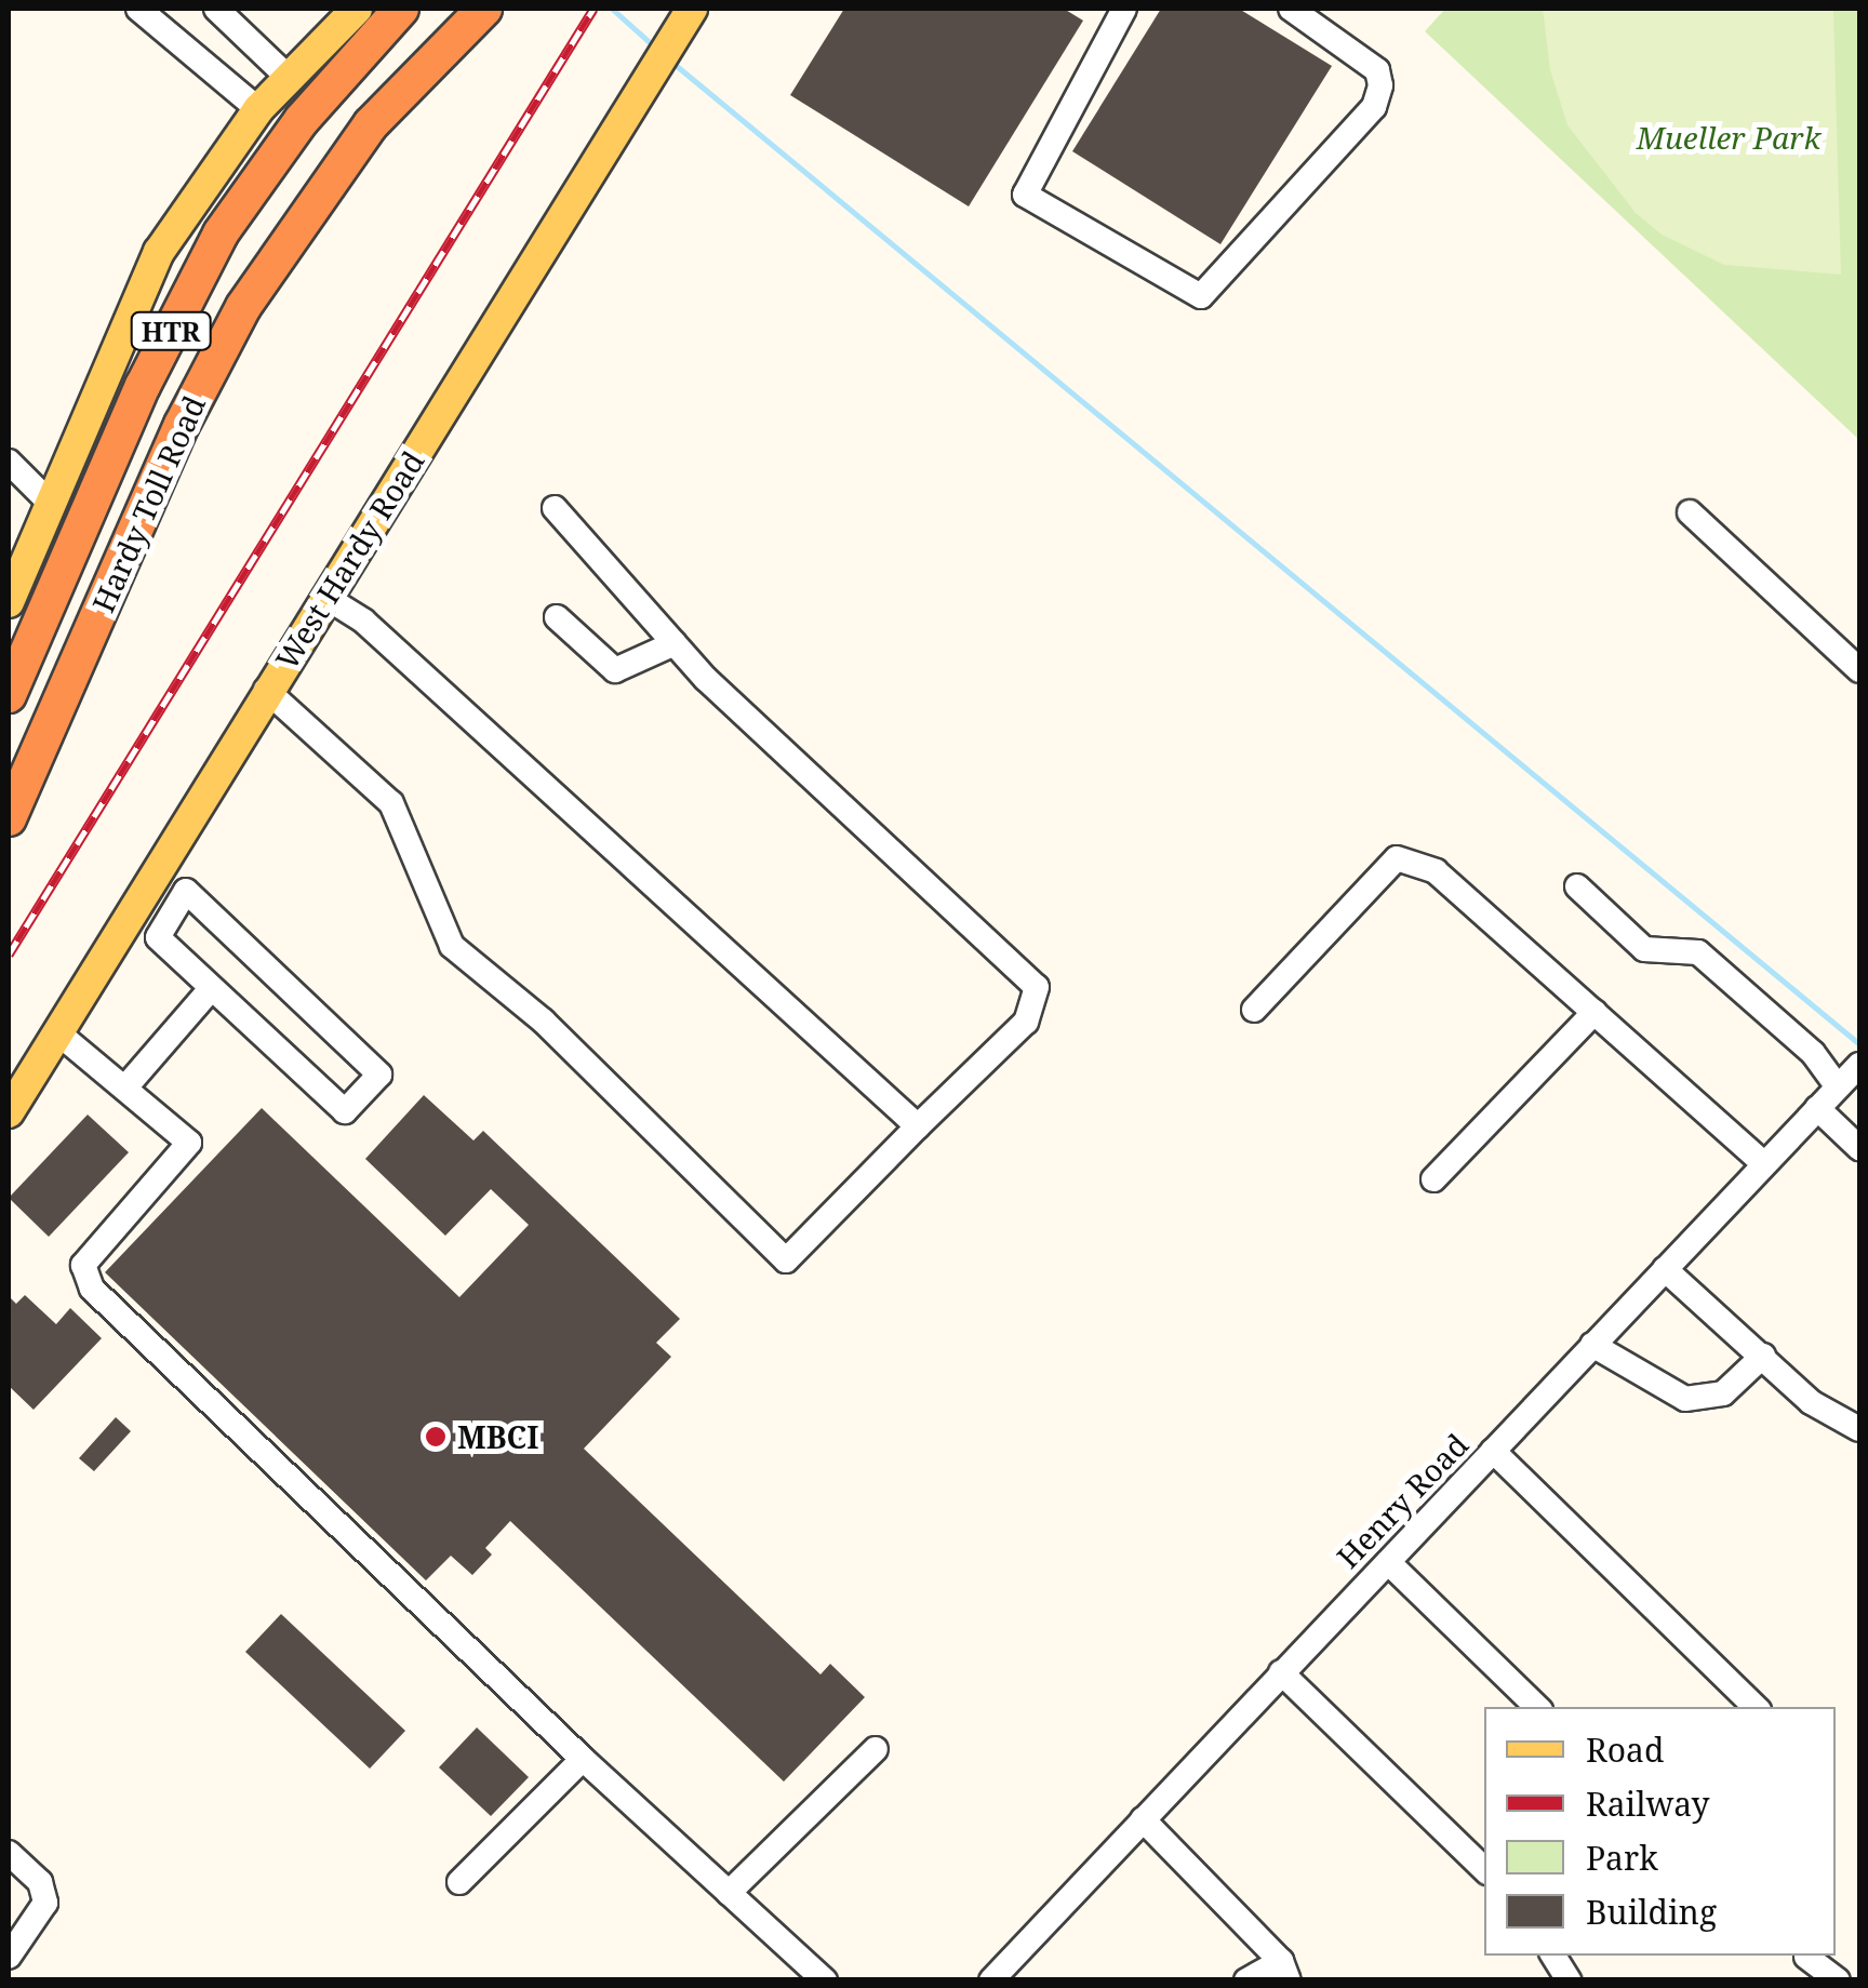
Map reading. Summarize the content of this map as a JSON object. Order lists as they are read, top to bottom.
{
  "streets": {
    "highway": ["HTR", "Hardy Toll Road"],
    "main road": ["West Hardy Road"],
    "street": ["Henry Road"]
  },
  "parks": ["Mueller Park"],
  "places": ["MBCI"],
  "legend": [
    "Road",
    "Railway",
    "Park",
    "Building"
  ]
}
